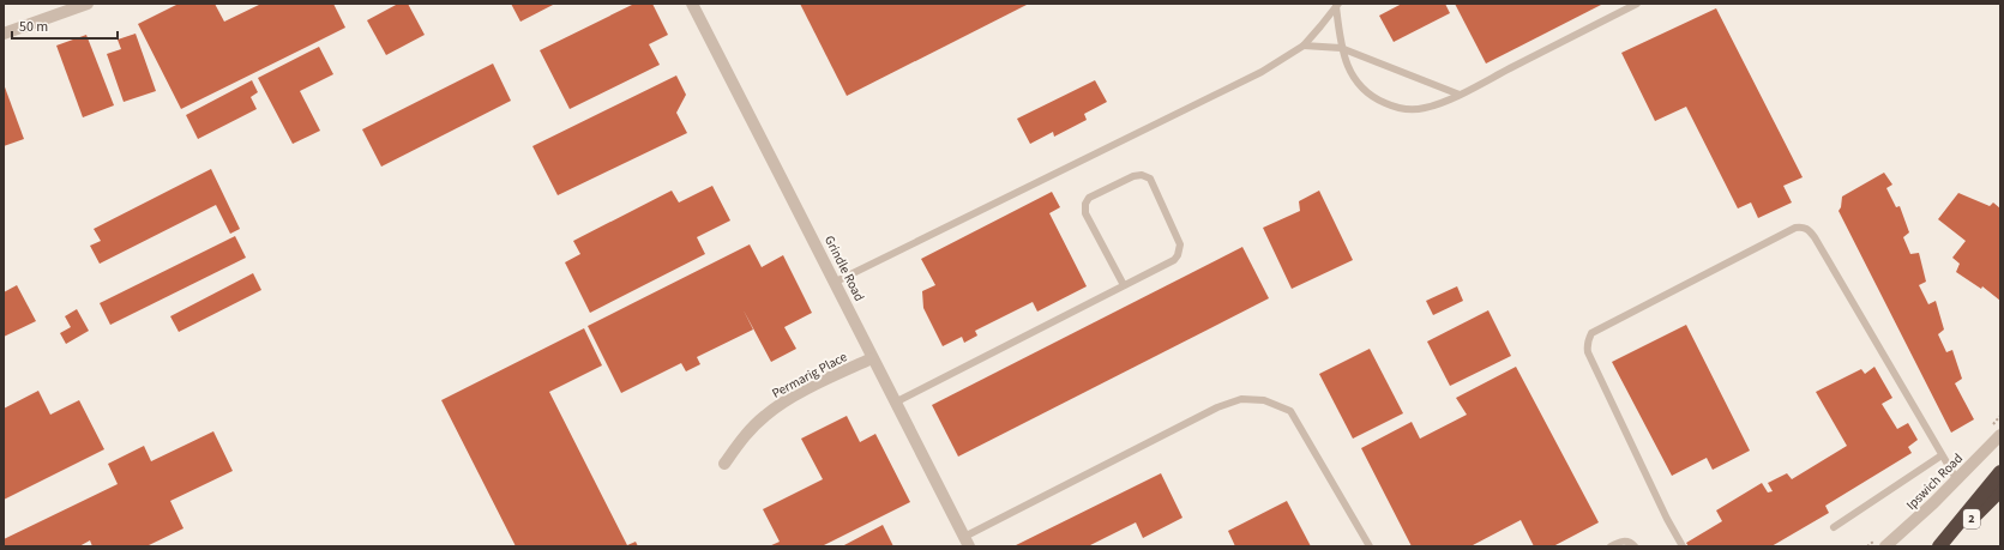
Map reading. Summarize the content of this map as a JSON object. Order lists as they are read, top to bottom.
{
  "streets": {
    "highway": ["2"],
    "street": ["Grindle Road", "Permarig Place", "Ipswich Road"]
  },
  "crossings": [
    ["Grindle Road", "Permarig Place"]
  ],
  "scale_bar": "50 m"
}
